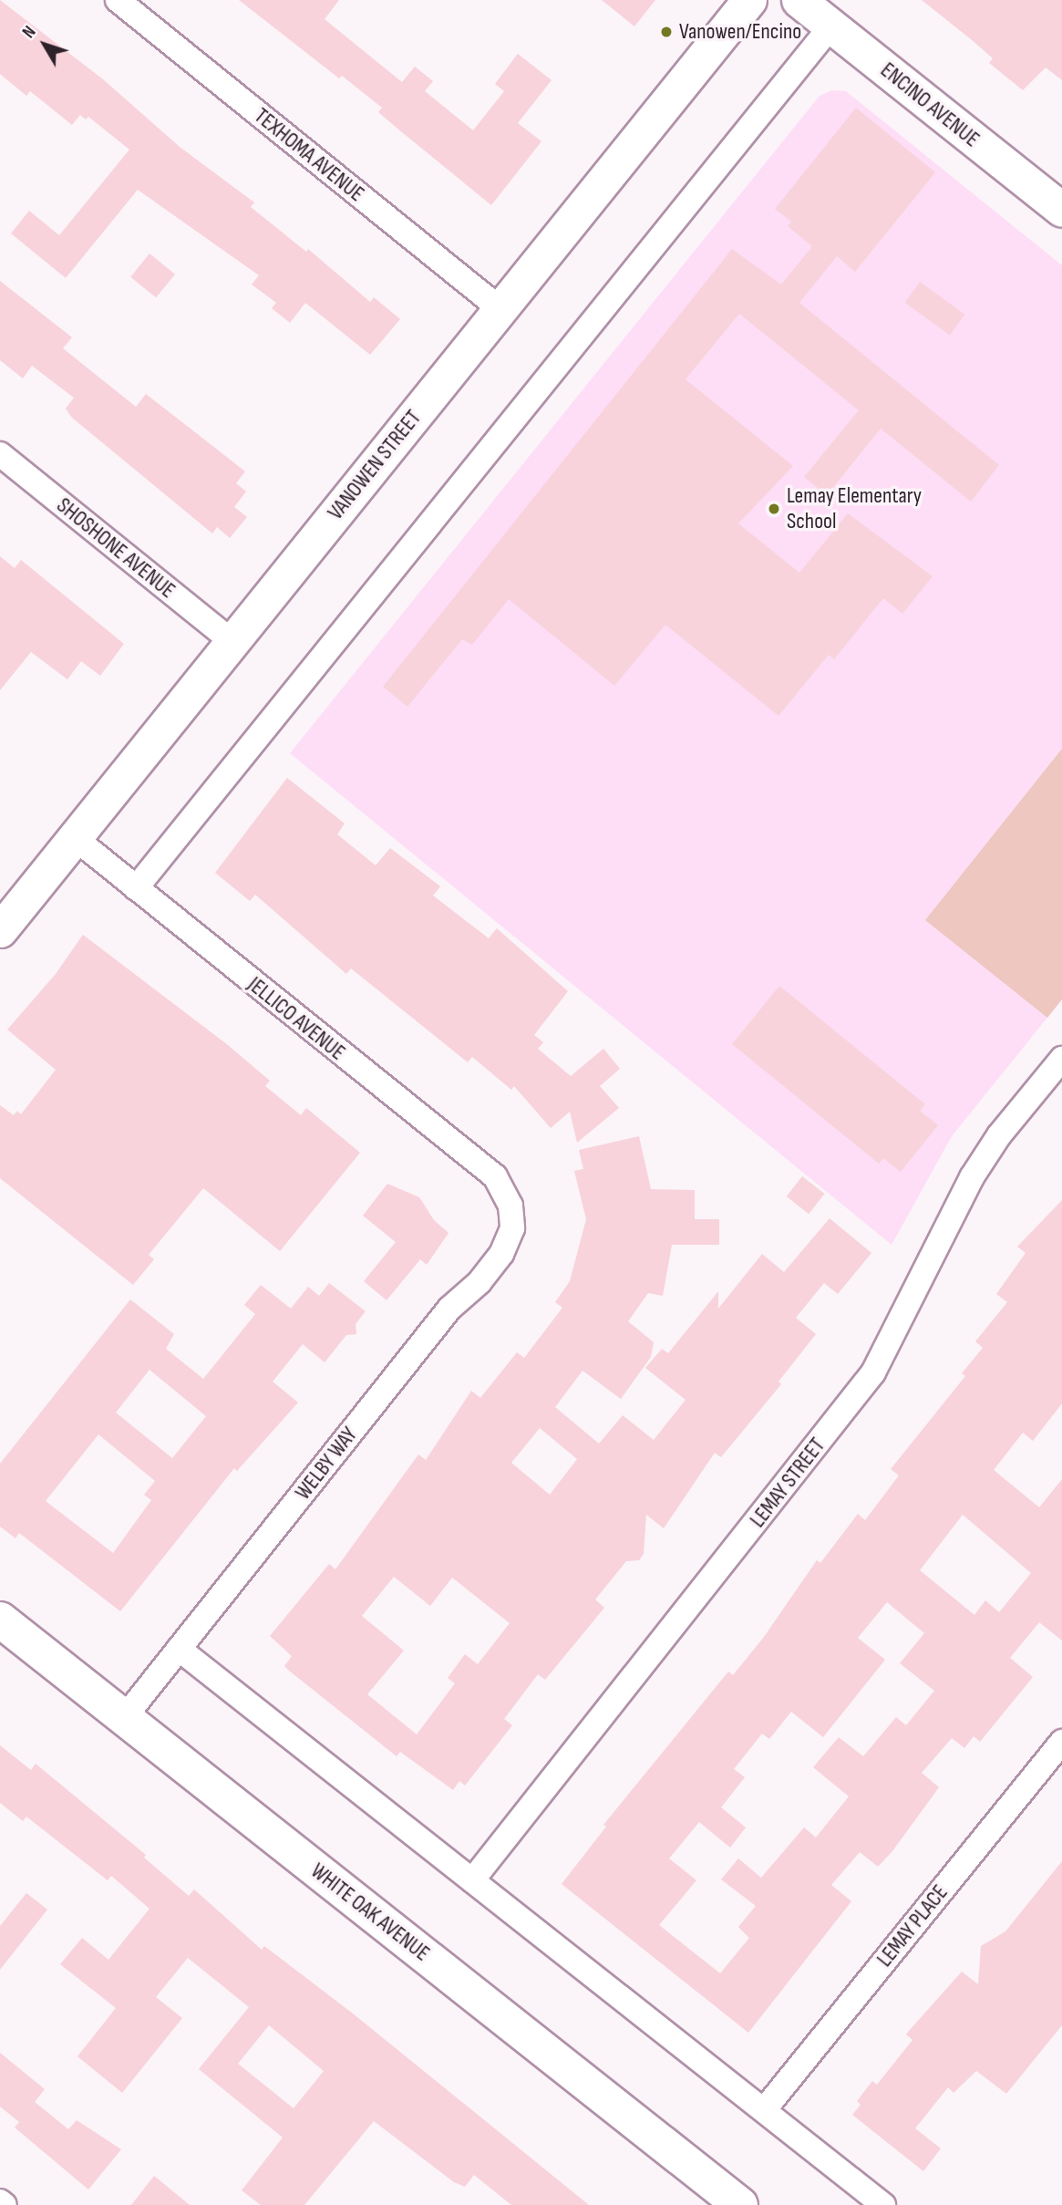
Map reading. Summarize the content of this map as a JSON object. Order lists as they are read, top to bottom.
{
  "streets": {
    "main road": ["ENCINO AVENUE", "VANOWEN STREET", "WHITE OAK AVENUE"],
    "street": [
      "TEXHOMA AVENUE",
      "SHOSHONE AVENUE",
      "JELLICO AVENUE",
      "WELBY WAY",
      "LEMAY STREET",
      "LEMAY PLACE"
    ]
  },
  "crossings": [
    ["TEXHOMA AVENUE", "VANOWEN STREET"],
    ["VANOWEN STREET", "SHOSHONE AVENUE"],
    ["VANOWEN STREET", "JELLICO AVENUE"],
    ["JELLICO AVENUE", "WELBY WAY"],
    ["WELBY WAY", "WHITE OAK AVENUE"]
  ],
  "places": ["Vanowen/Encino", "Lemay Elementary School"],
  "north": "top left"
}
